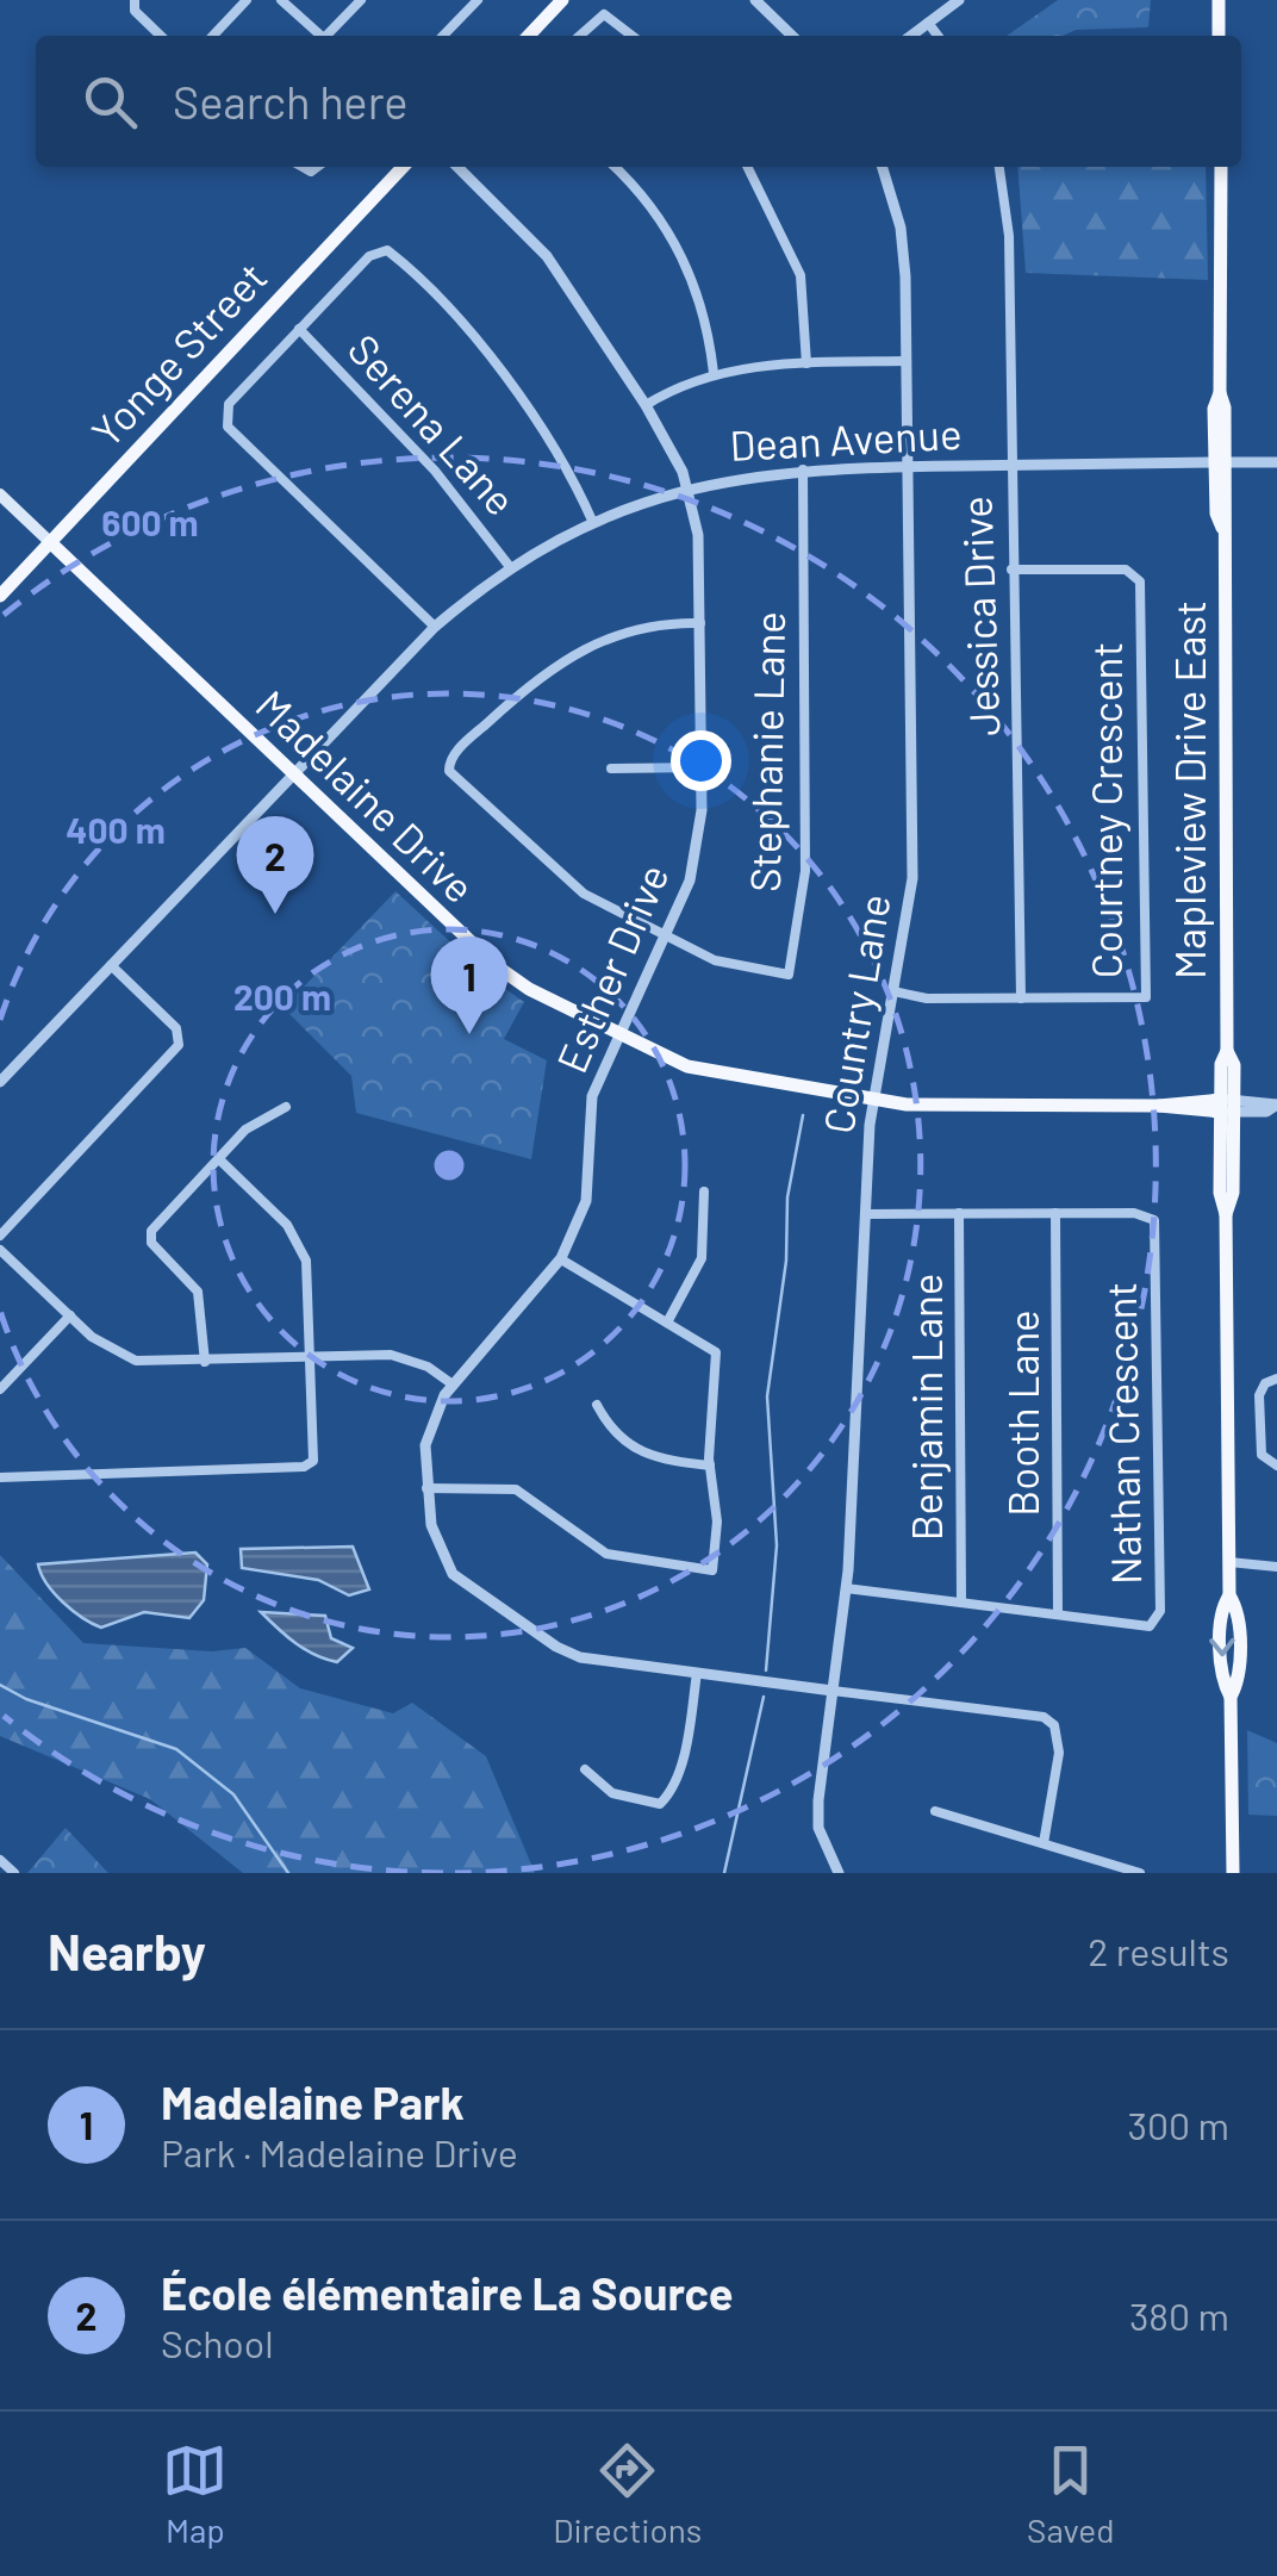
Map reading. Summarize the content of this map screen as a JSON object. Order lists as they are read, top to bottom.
{
  "streets": {
    "main road": ["Yonge Street", "Mapleview Drive East", "Madelaine Drive"],
    "street": [
      "Serena Lane",
      "Dean Avenue",
      "Jessica Drive",
      "Stephanie Lane",
      "Courtney Crescent",
      "Esther Drive",
      "Country Lane",
      "Benjamin Lane",
      "Booth Lane",
      "Nathan Crescent"
    ]
  },
  "crossings": [
    ["Yonge Street", "Madelaine Drive"],
    ["Serena Lane", "Dean Avenue"],
    ["Dean Avenue", "Jessica Drive"],
    ["Dean Avenue", "Stephanie Lane"],
    ["Dean Avenue", "Mapleview Drive East"],
    ["Dean Avenue", "Madelaine Drive"],
    ["Dean Avenue", "Esther Drive"],
    ["Dean Avenue", "Country Lane"],
    ["Jessica Drive", "Courtney Crescent"],
    ["Stephanie Lane", "Esther Drive"],
    ["Mapleview Drive East", "Madelaine Drive"],
    ["Madelaine Drive", "Esther Drive"],
    ["Madelaine Drive", "Country Lane"],
    ["Courtney Crescent", "Country Lane"],
    ["Esther Drive", "Country Lane"],
    ["Country Lane", "Nathan Crescent"],
    ["Benjamin Lane", "Nathan Crescent"],
    ["Booth Lane", "Nathan Crescent"]
  ],
  "page": {
    "search": "Search here",
    "pins": ["2", "1"],
    "heading": ["Nearby", "2 results"],
    "list": [
      {
        "mark": "1",
        "name": "Madelaine Park",
        "note": "Park · Madelaine Drive",
        "value": "300 m"
      },
      {
        "mark": "2",
        "name": "École élémentaire La Source",
        "note": "School",
        "value": "380 m"
      }
    ],
    "nav": ["Map", "Directions", "Saved"]
  },
  "rings": ["600 m", "400 m", "200 m"]
}
